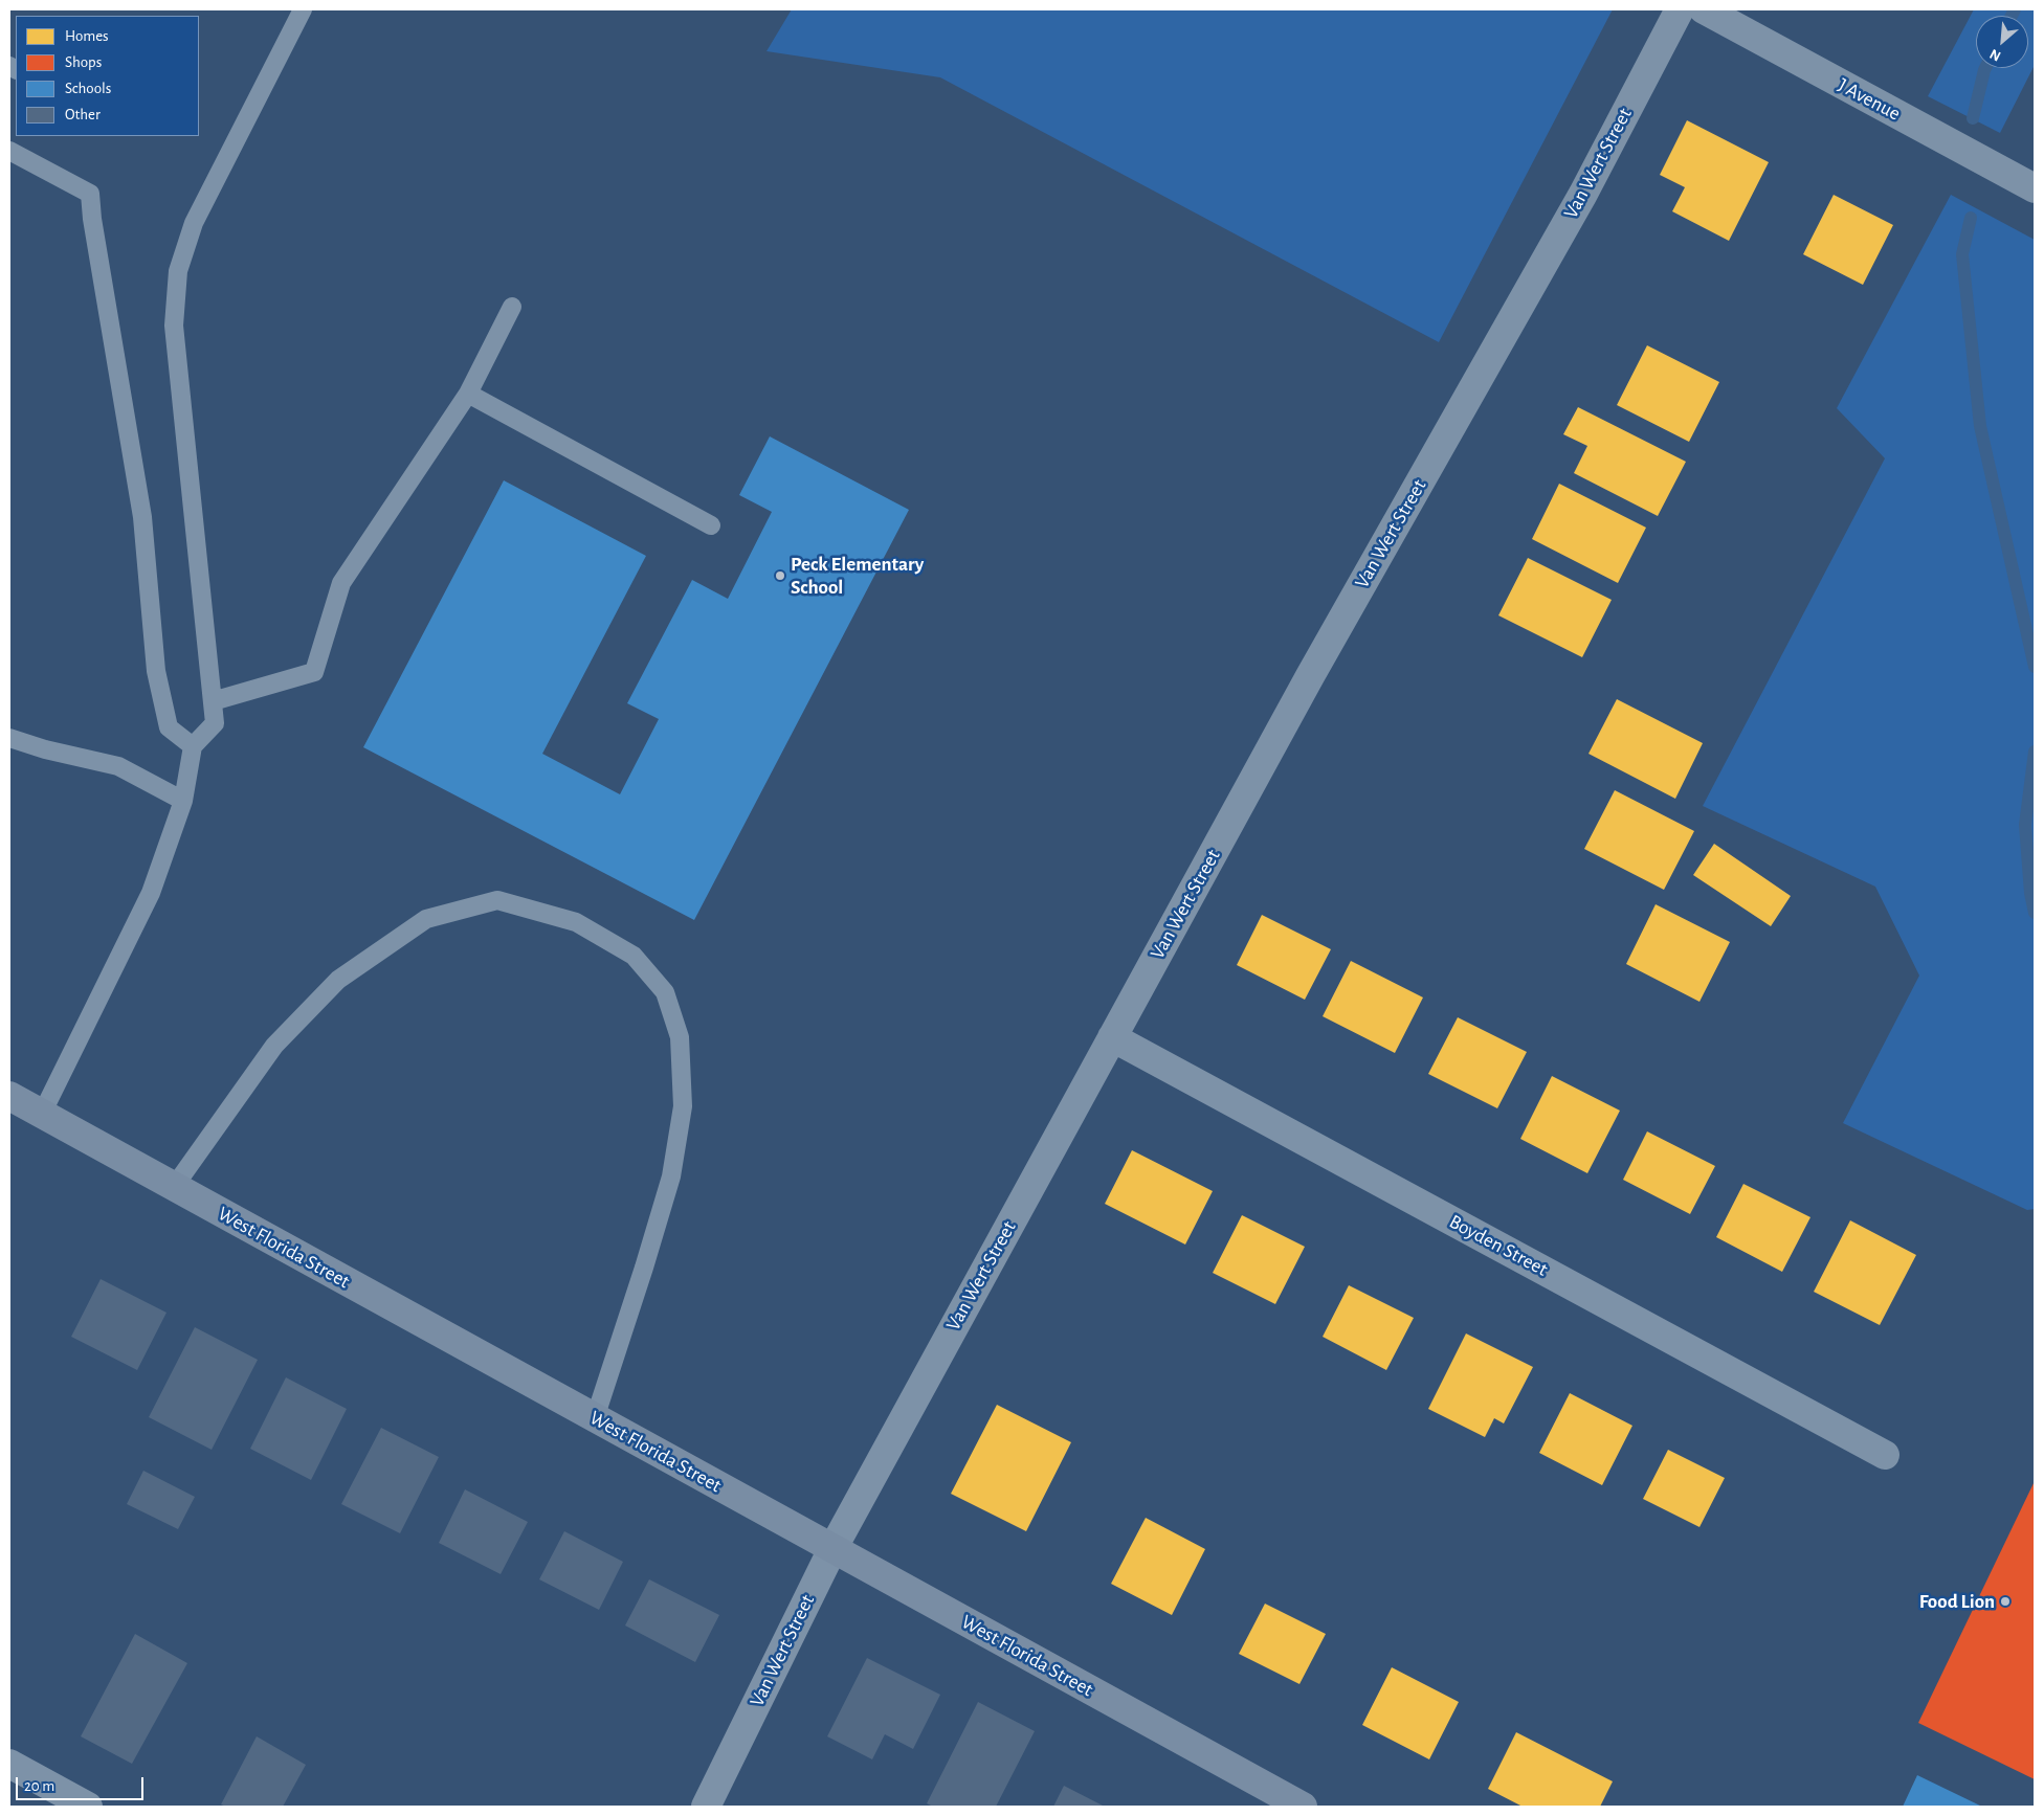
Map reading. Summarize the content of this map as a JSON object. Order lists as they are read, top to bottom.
{
  "streets": {
    "main road": ["West Florida Street"],
    "street": ["J Avenue", "Van Wert Street", "Boyden Street"]
  },
  "crossings": [
    ["Van Wert Street", "Boyden Street"],
    ["Van Wert Street", "West Florida Street"]
  ],
  "places": ["Peck Elementary School", "Food Lion"],
  "legend": [
    "Homes",
    "Shops",
    "Schools",
    "Other"
  ],
  "scale_bar": "20 m",
  "north": "bottom left"
}
